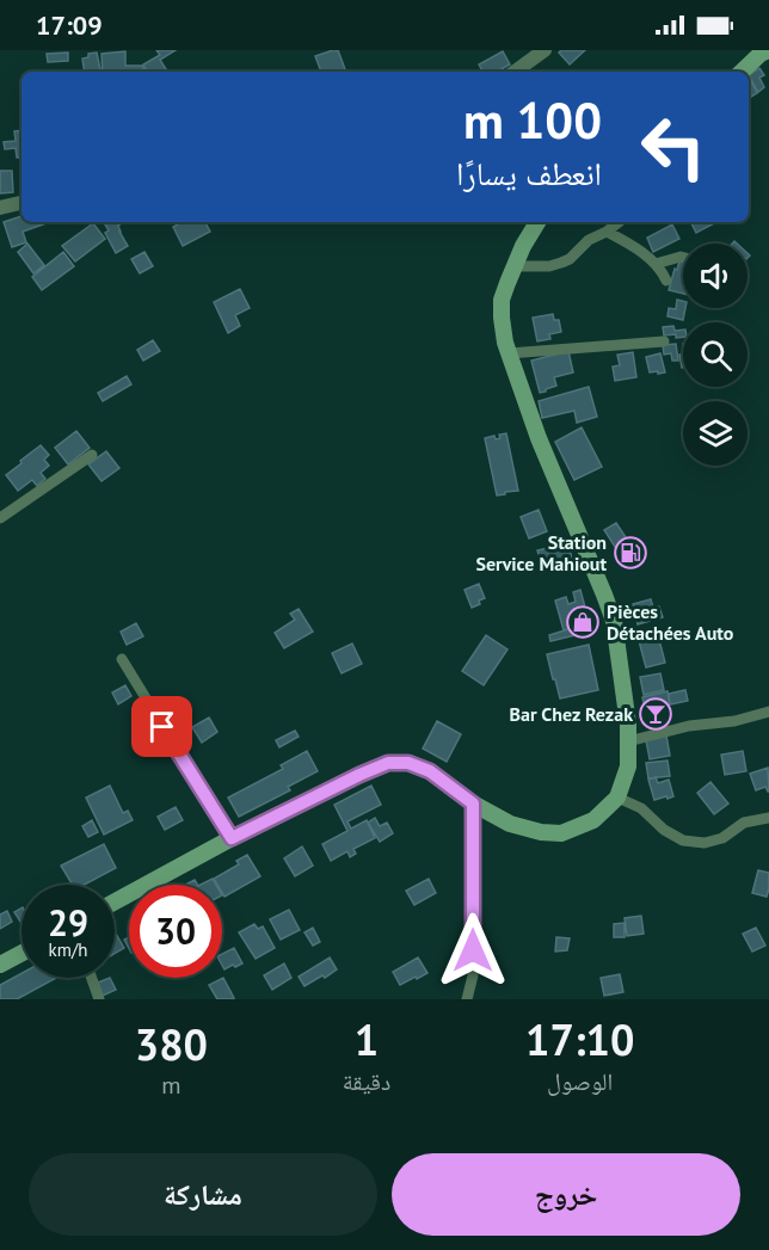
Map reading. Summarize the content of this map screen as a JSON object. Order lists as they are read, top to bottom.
{
  "places": {
    "fuel station": ["Station Service Mahiout"],
    "shop": ["Pièces Détachées Auto"],
    "bar": ["Bar Chez Rezak"]
  },
  "page": {
    "status": "17:09",
    "turn": ["100 m", "انعطف يسارًا"],
    "speed": "29 km/h",
    "limit": "30",
    "eta": [
      "17:10",
      "الوصول",
      "1",
      "دقيقة",
      "380",
      "m"
    ],
    "buttons": ["خروج", "مشاركة"]
  }
}
